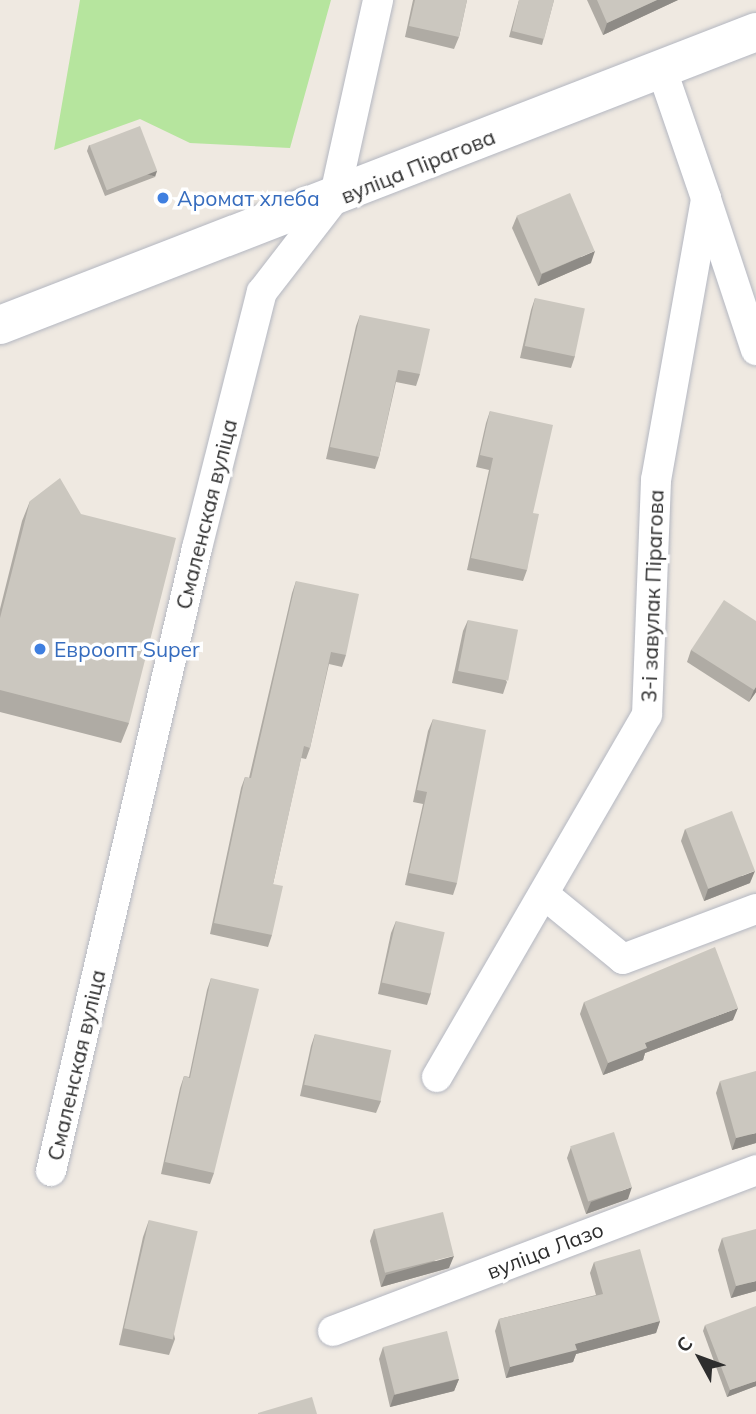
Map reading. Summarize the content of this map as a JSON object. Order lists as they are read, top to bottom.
{
  "streets": {
    "main road": ["вуліца Пірагова"],
    "street": ["Смаленская вуліца", "3-і завулак Пірагова", "вуліца Лазо"]
  },
  "crossings": [
    ["вуліца Пірагова", "Смаленская вуліца"],
    ["вуліца Пірагова", "3-і завулак Пірагова"]
  ],
  "places": ["Аромат хлеба", "Евроопт Super"],
  "north": "top left"
}
